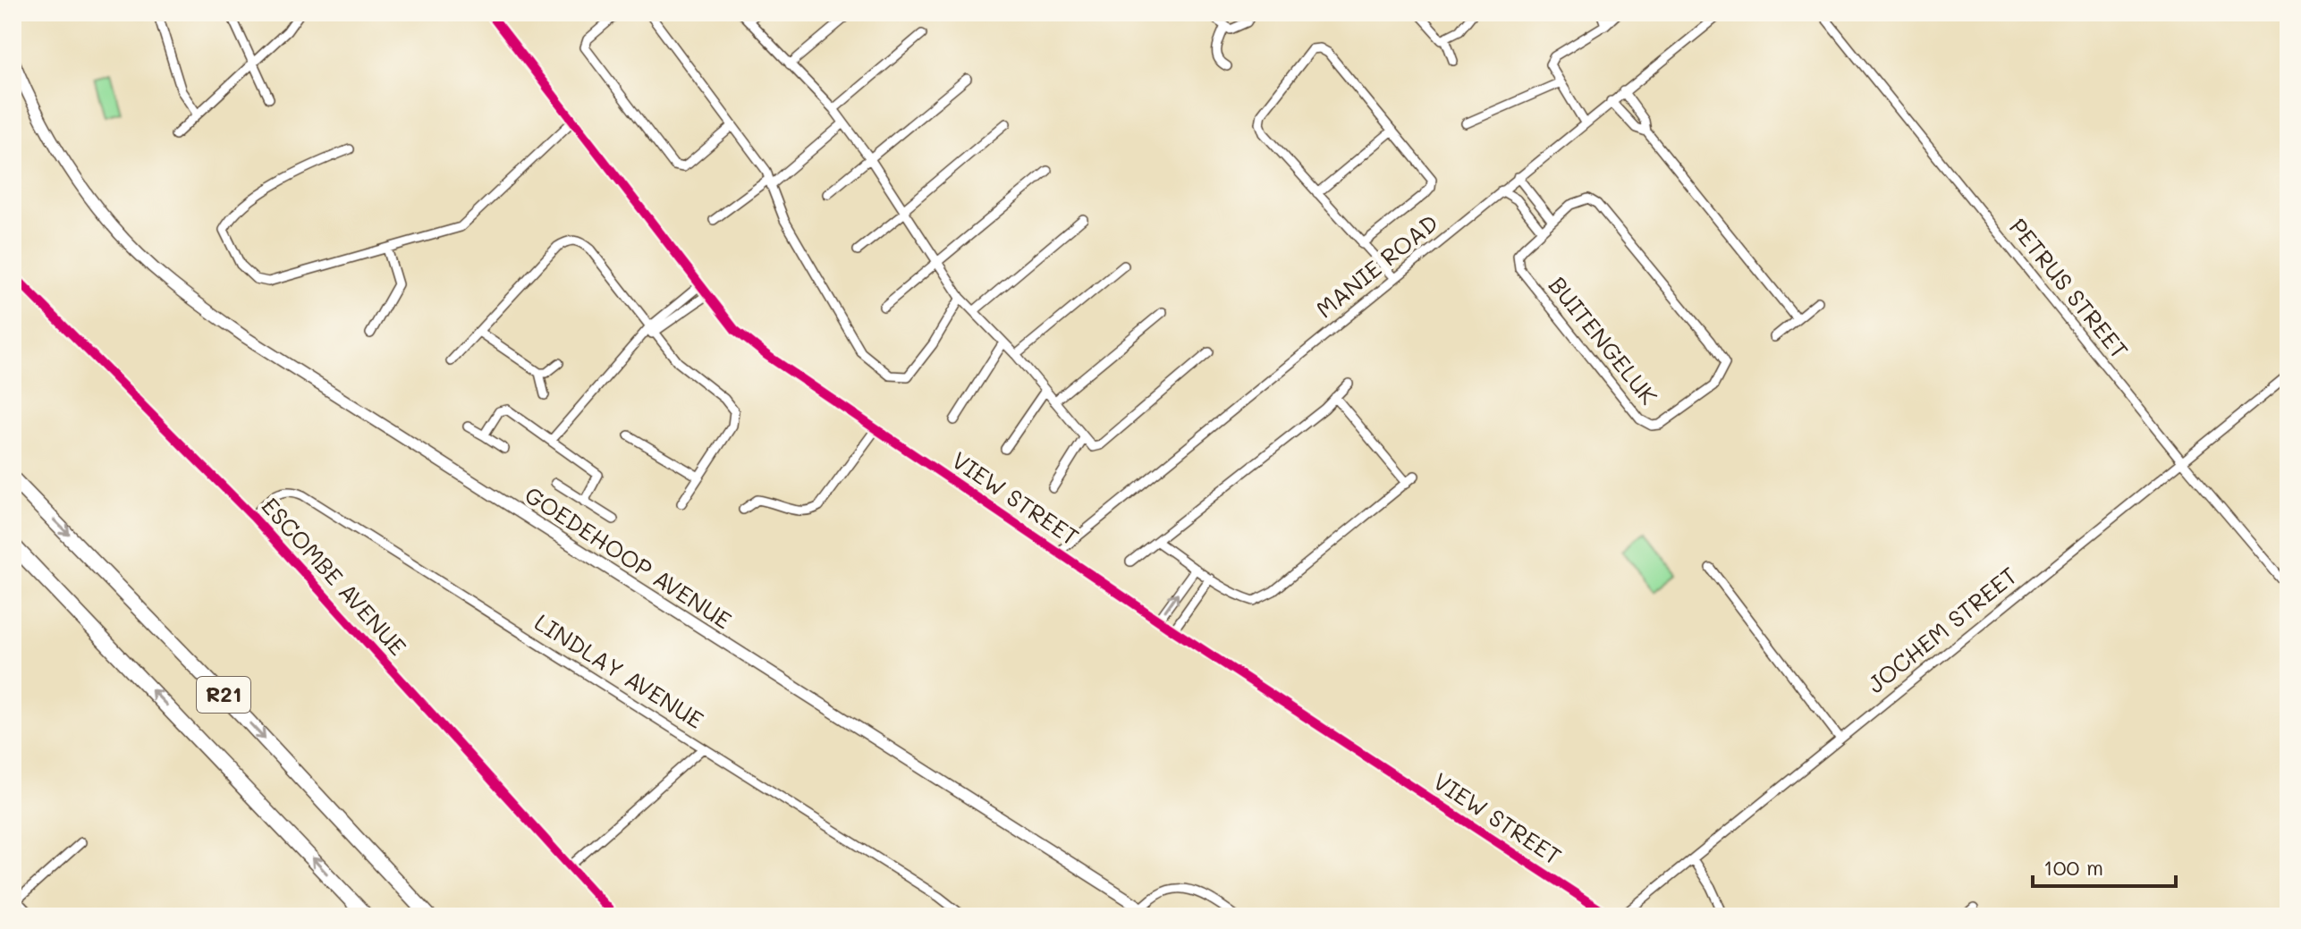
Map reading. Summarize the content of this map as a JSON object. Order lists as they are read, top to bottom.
{
  "streets": {
    "highway": ["R21"],
    "main road": ["GOEDEHOOP AVENUE"],
    "street": [
      "MANIE ROAD",
      "PETRUS STREET",
      "BUITENGELUK",
      "VIEW STREET",
      "ESCOMBE AVENUE",
      "JOCHEM STREET",
      "LINDLAY AVENUE"
    ]
  },
  "crossings": [
    ["MANIE ROAD", "VIEW STREET"],
    ["PETRUS STREET", "JOCHEM STREET"],
    ["ESCOMBE AVENUE", "LINDLAY AVENUE"]
  ],
  "scale_bar": "100 m"
}
